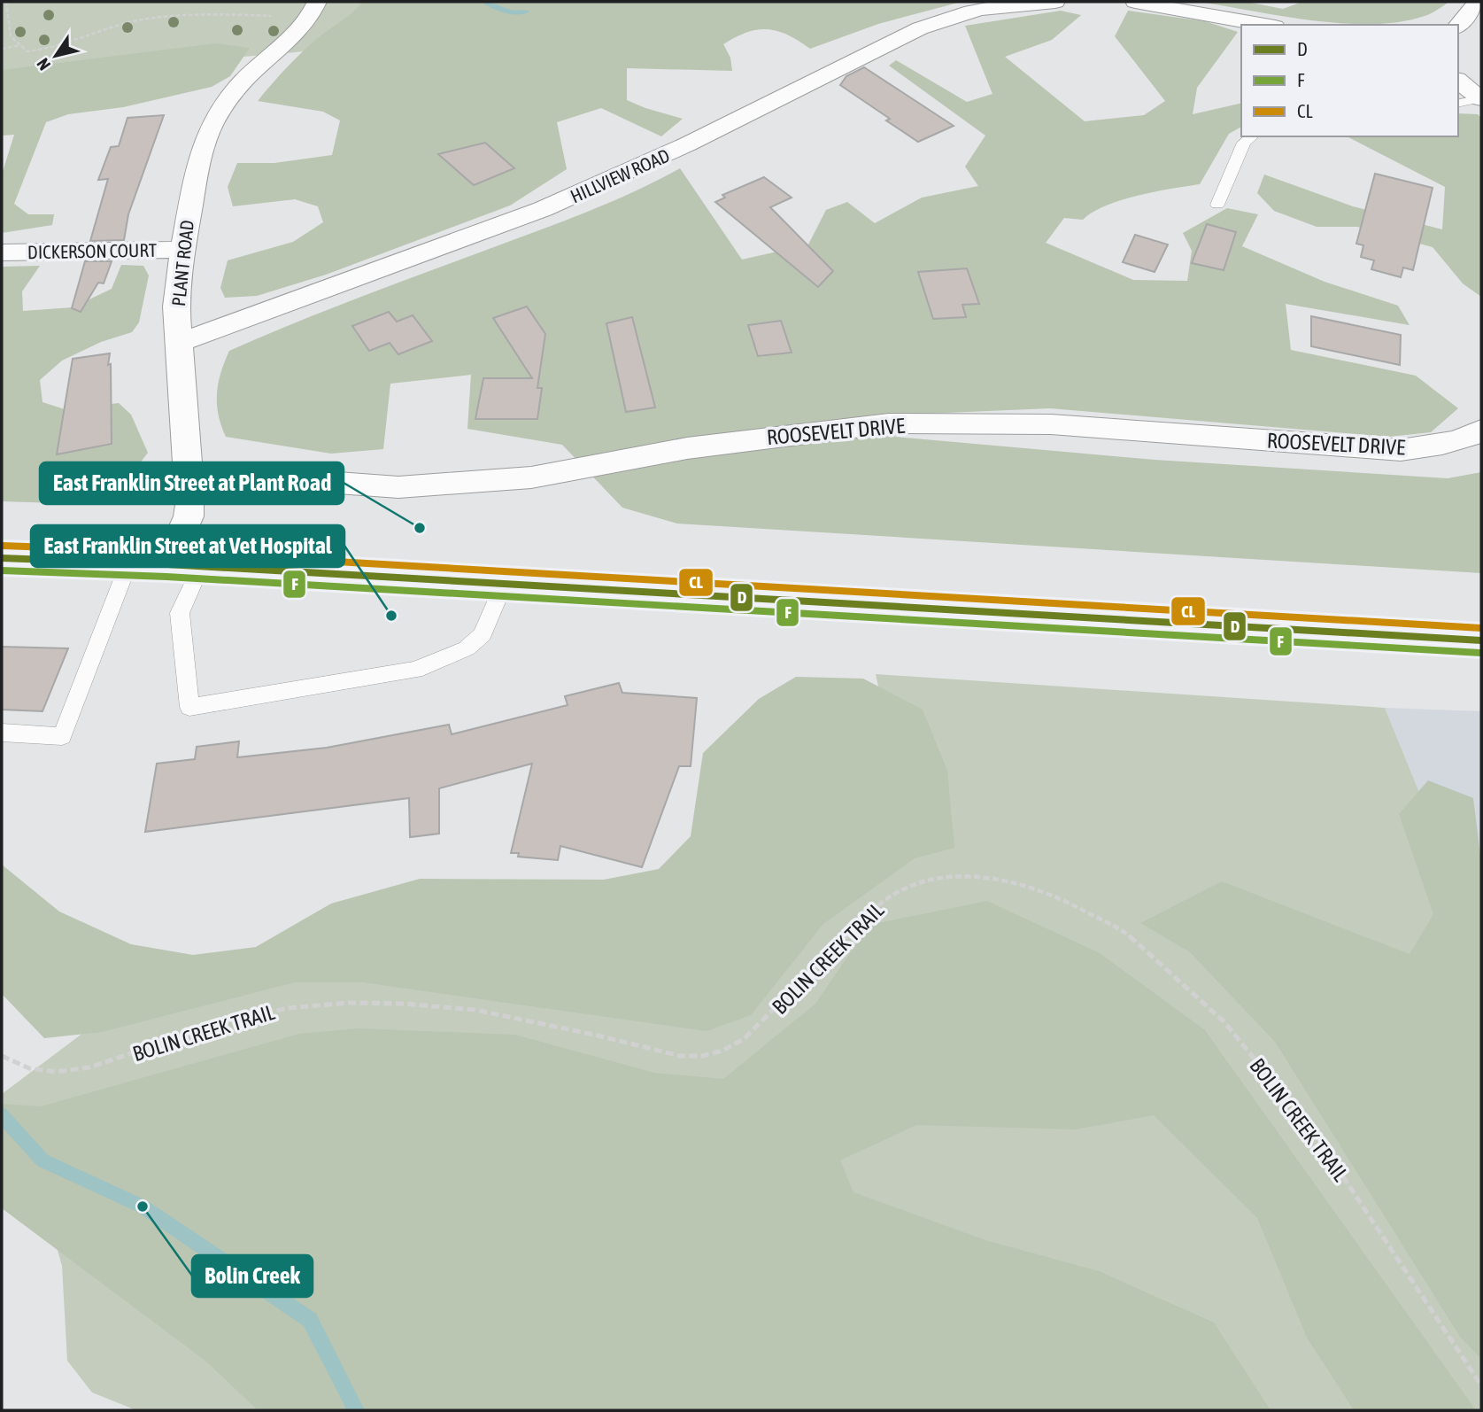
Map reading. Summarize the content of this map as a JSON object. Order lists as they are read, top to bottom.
{
  "streets": {
    "street": [
      "HILLVIEW ROAD",
      "DICKERSON COURT",
      "PLANT ROAD",
      "ROOSEVELT DRIVE"
    ],
    "path": ["BOLIN CREEK TRAIL"]
  },
  "crossings": [
    ["HILLVIEW ROAD", "PLANT ROAD"],
    ["DICKERSON COURT", "PLANT ROAD"],
    ["PLANT ROAD", "ROOSEVELT DRIVE"]
  ],
  "places": ["East Franklin Street at Plant Road", "East Franklin Street at Vet Hospital", "Bolin Creek"],
  "lines": ["transit line CL", "transit line D", "transit line F"],
  "legend": ["D", "F", "CL"],
  "north": "bottom left"
}
